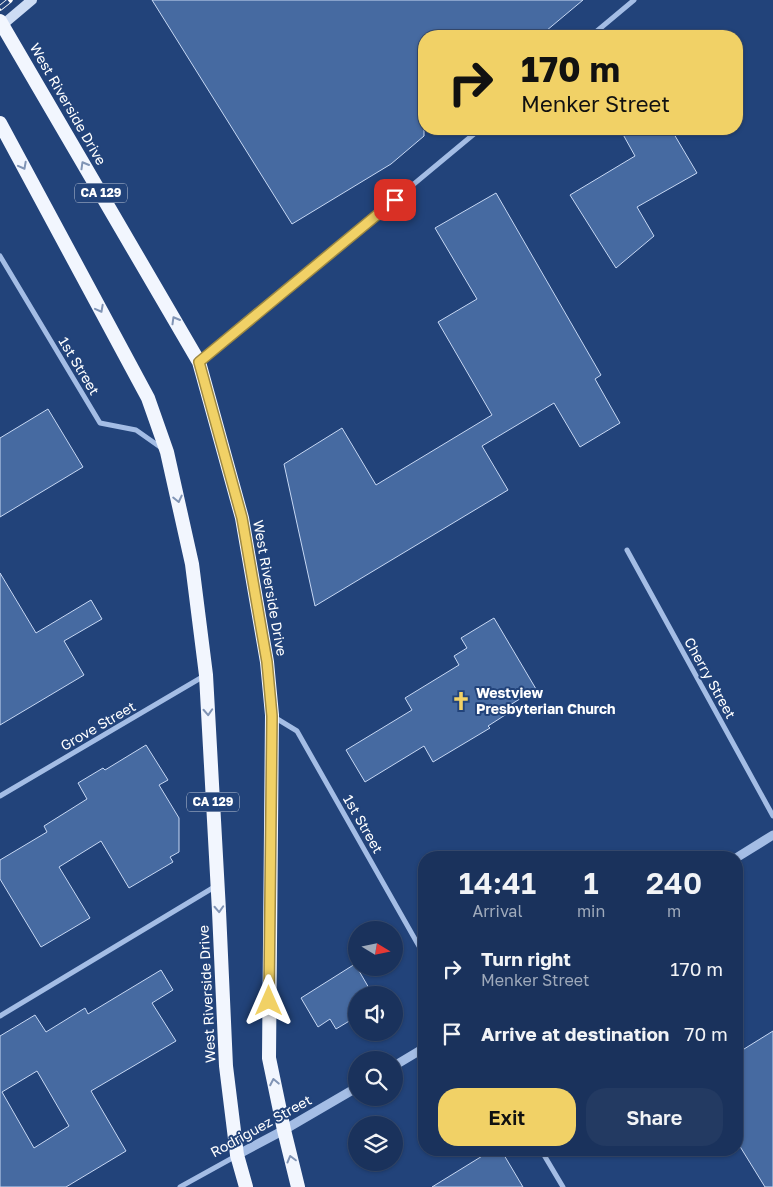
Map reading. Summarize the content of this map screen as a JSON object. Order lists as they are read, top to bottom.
{
  "streets": {
    "highway": ["West Riverside Drive", "CA 129"],
    "street": [
      "1st Street",
      "Cherry Street",
      "Grove Street",
      "Rodriguez Street"
    ]
  },
  "crossings": [
    ["West Riverside Drive", "1st Street"],
    ["West Riverside Drive", "Grove Street"],
    ["West Riverside Drive", "Rodriguez Street"]
  ],
  "places": {
    "church": ["Westview Presbyterian Church"]
  },
  "north": "right",
  "page": {
    "turn": ["170 m", "Menker Street"],
    "eta": [
      "14:41",
      "Arrival",
      "1",
      "min",
      "240",
      "m"
    ],
    "list": [
      {
        "name": "Turn right",
        "note": "Menker Street",
        "value": "170 m"
      },
      {
        "name": "Arrive at destination",
        "value": "70 m"
      }
    ],
    "buttons": ["Exit", "Share"]
  }
}
